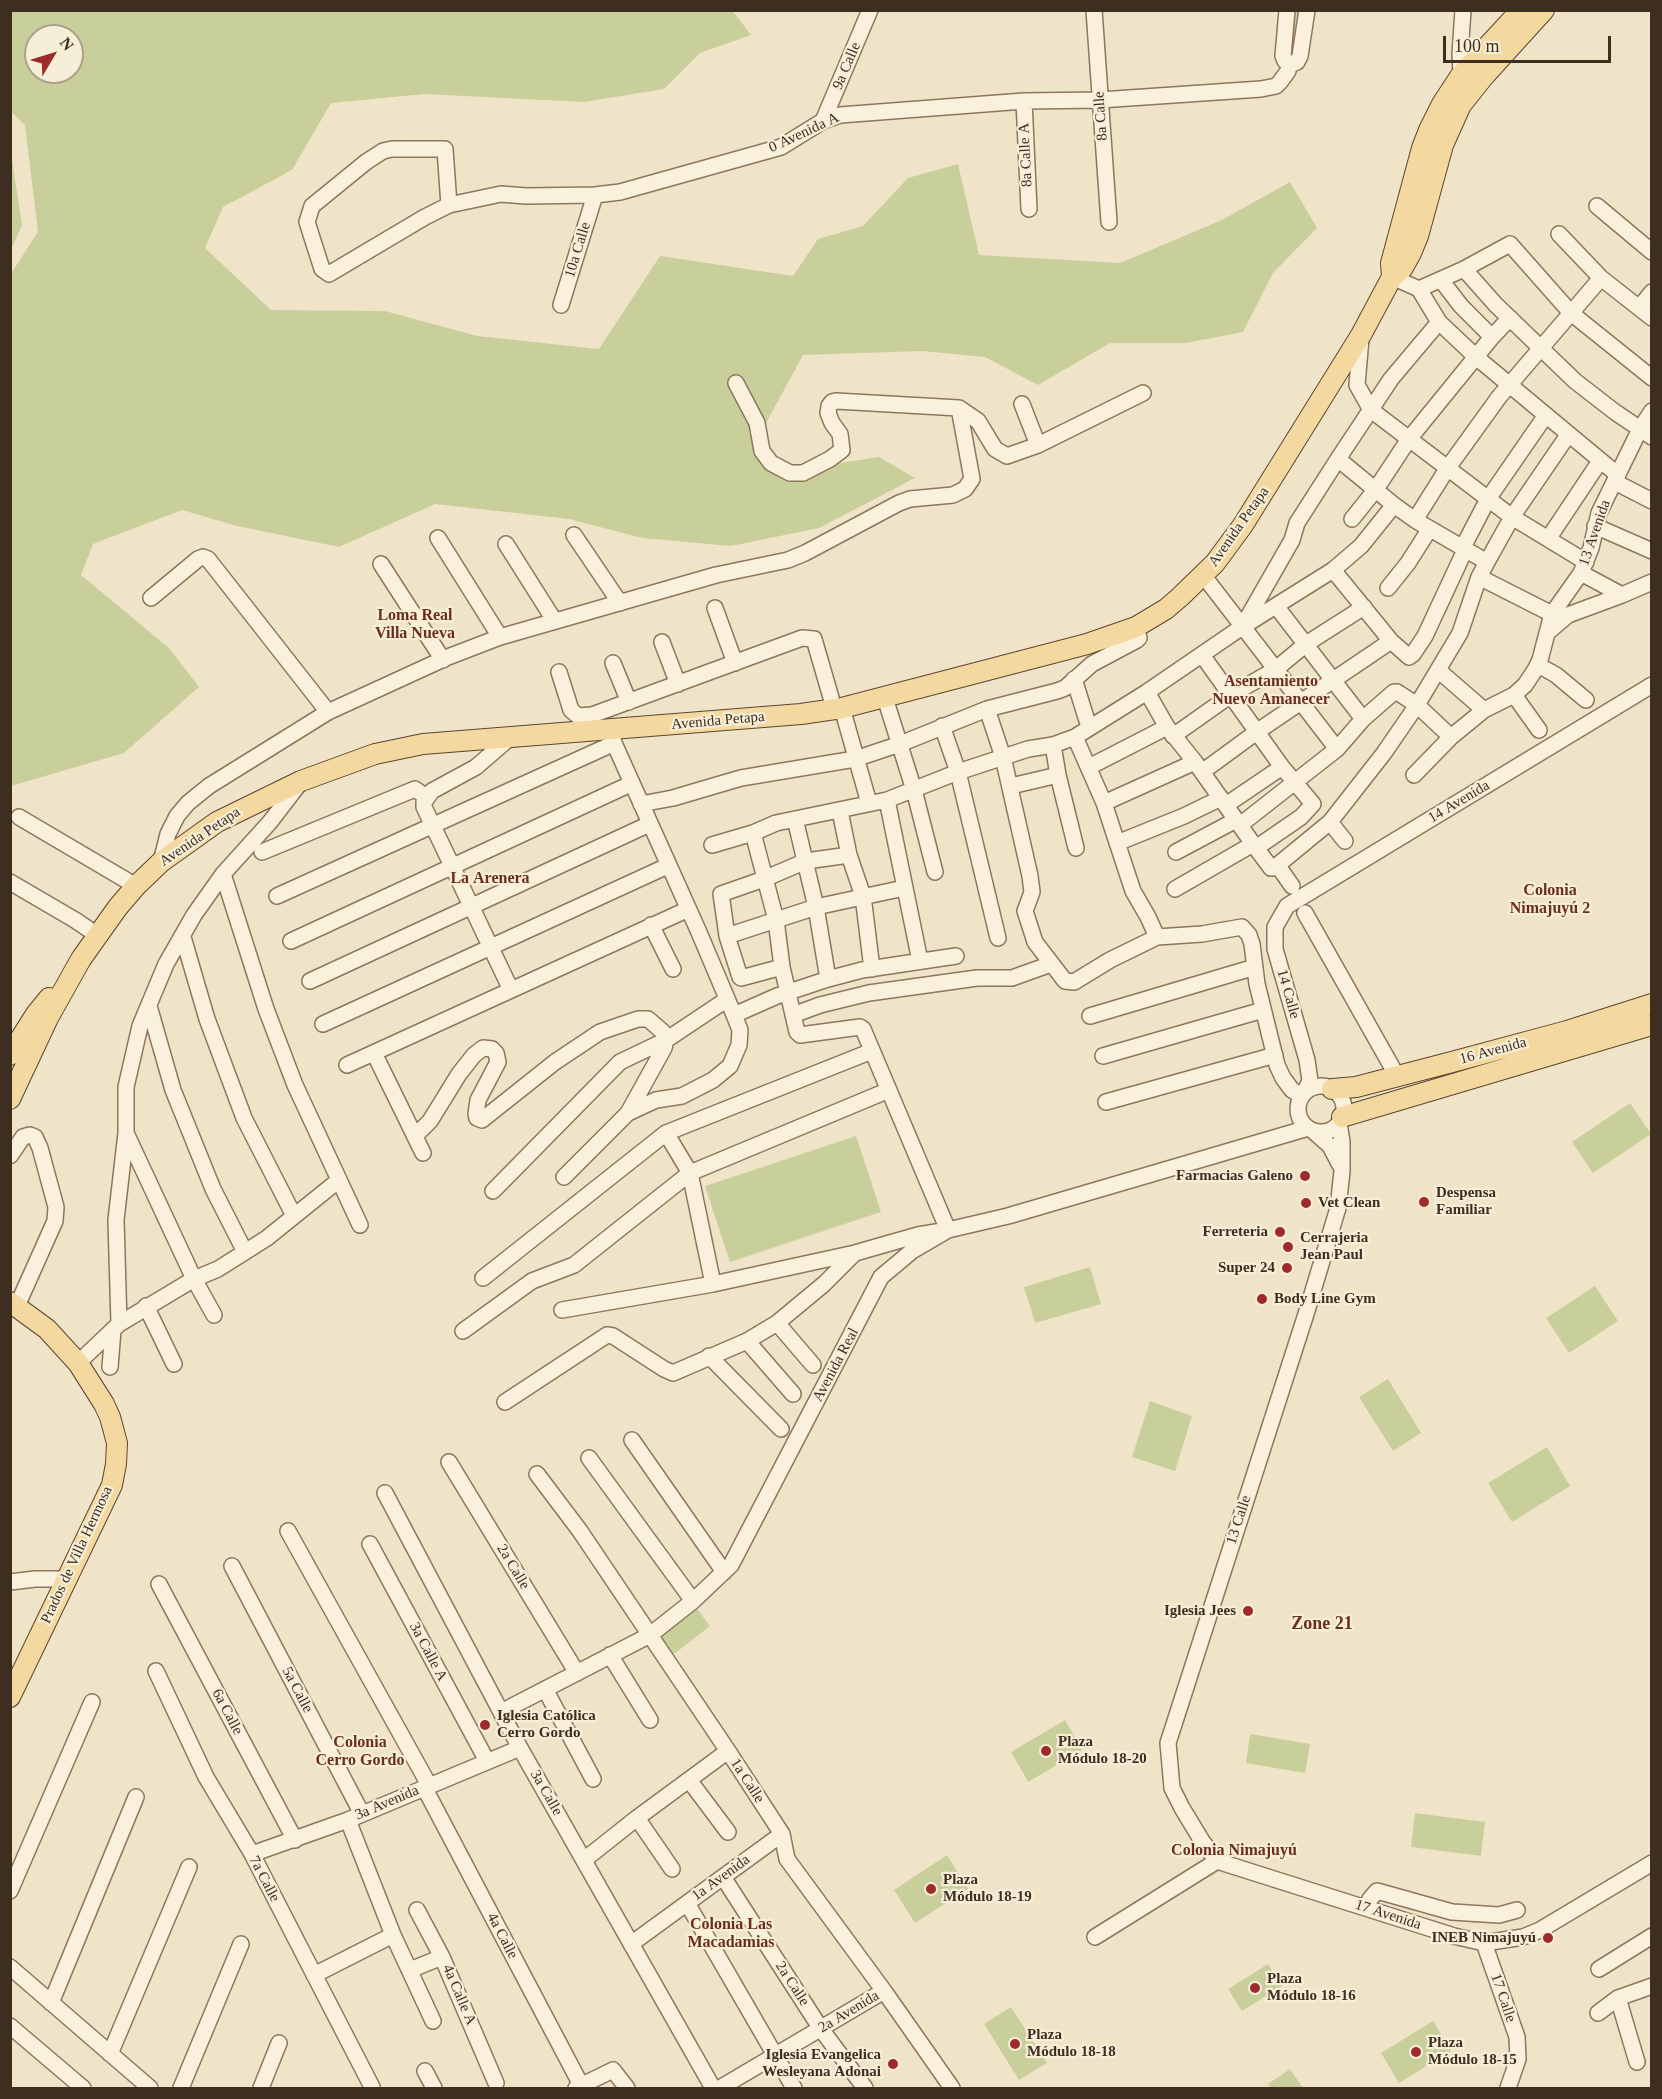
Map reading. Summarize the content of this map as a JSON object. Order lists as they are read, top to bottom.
{
  "streets": {
    "main road": ["Avenida Petapa", "16 Avenida", "Prados de Villa Hermosa"],
    "street": [
      "9a Calle",
      "8a Calle",
      "0 Avenida A",
      "8a Calle A",
      "10a Calle",
      "13 Avenida",
      "14 Avenida",
      "14 Calle",
      "Avenida Real",
      "13 Calle",
      "2a Calle",
      "3a Calle A",
      "5a Calle",
      "6a Calle",
      "1a Calle",
      "3a Calle",
      "3a Avenida",
      "1a Avenida",
      "7a Calle",
      "17 Avenida",
      "4a Calle",
      "4a Calle A",
      "17 Calle",
      "2a Avenida"
    ]
  },
  "crossings": [
    ["9a Calle", "0 Avenida A"],
    ["8a Calle", "0 Avenida A"],
    ["0 Avenida A", "8a Calle A"],
    ["0 Avenida A", "10a Calle"],
    ["14 Avenida", "14 Calle"],
    ["14 Calle", "16 Avenida"],
    ["14 Calle", "Avenida Real"],
    ["14 Calle", "13 Calle"],
    ["16 Avenida", "Avenida Real"],
    ["16 Avenida", "13 Calle"],
    ["Avenida Real", "13 Calle"],
    ["Avenida Real", "2a Calle"],
    ["Avenida Real", "1a Calle"],
    ["Avenida Real", "3a Calle"],
    ["13 Calle", "17 Avenida"],
    ["2a Calle", "1a Avenida"],
    ["2a Calle", "2a Avenida"],
    ["3a Calle A", "3a Avenida"],
    ["5a Calle", "3a Avenida"],
    ["6a Calle", "3a Avenida"],
    ["1a Calle", "1a Avenida"],
    ["1a Calle", "2a Avenida"],
    ["3a Calle", "3a Avenida"],
    ["3a Calle", "1a Avenida"],
    ["3a Avenida", "7a Calle"],
    ["3a Avenida", "4a Calle"],
    ["17 Avenida", "17 Calle"]
  ],
  "districts": [
    "Loma Real Villa Nueva",
    "Asentamiento Nuevo Amanecer",
    "La Arenera",
    "Colonia Nimajuyú 2",
    "Zone 21",
    "Colonia Cerro Gordo",
    "Colonia Nimajuyú",
    "Colonia Las Macadamias"
  ],
  "places": [
    "Farmacias Galeno",
    "Despensa Familiar",
    "Vet Clean",
    "Ferreteria",
    "Cerrajeria Jean Paul",
    "Super 24",
    "Body Line Gym",
    "Iglesia Jees",
    "Iglesia Católica Cerro Gordo",
    "Plaza Módulo 18-20",
    "Plaza Módulo 18-19",
    "INEB Nimajuyú",
    "Plaza Módulo 18-16",
    "Plaza Módulo 18-18",
    "Plaza Módulo 18-15",
    "Iglesia Evangelica Wesleyana Adonai"
  ],
  "scale_bar": "100 m",
  "north": "top right"
}
